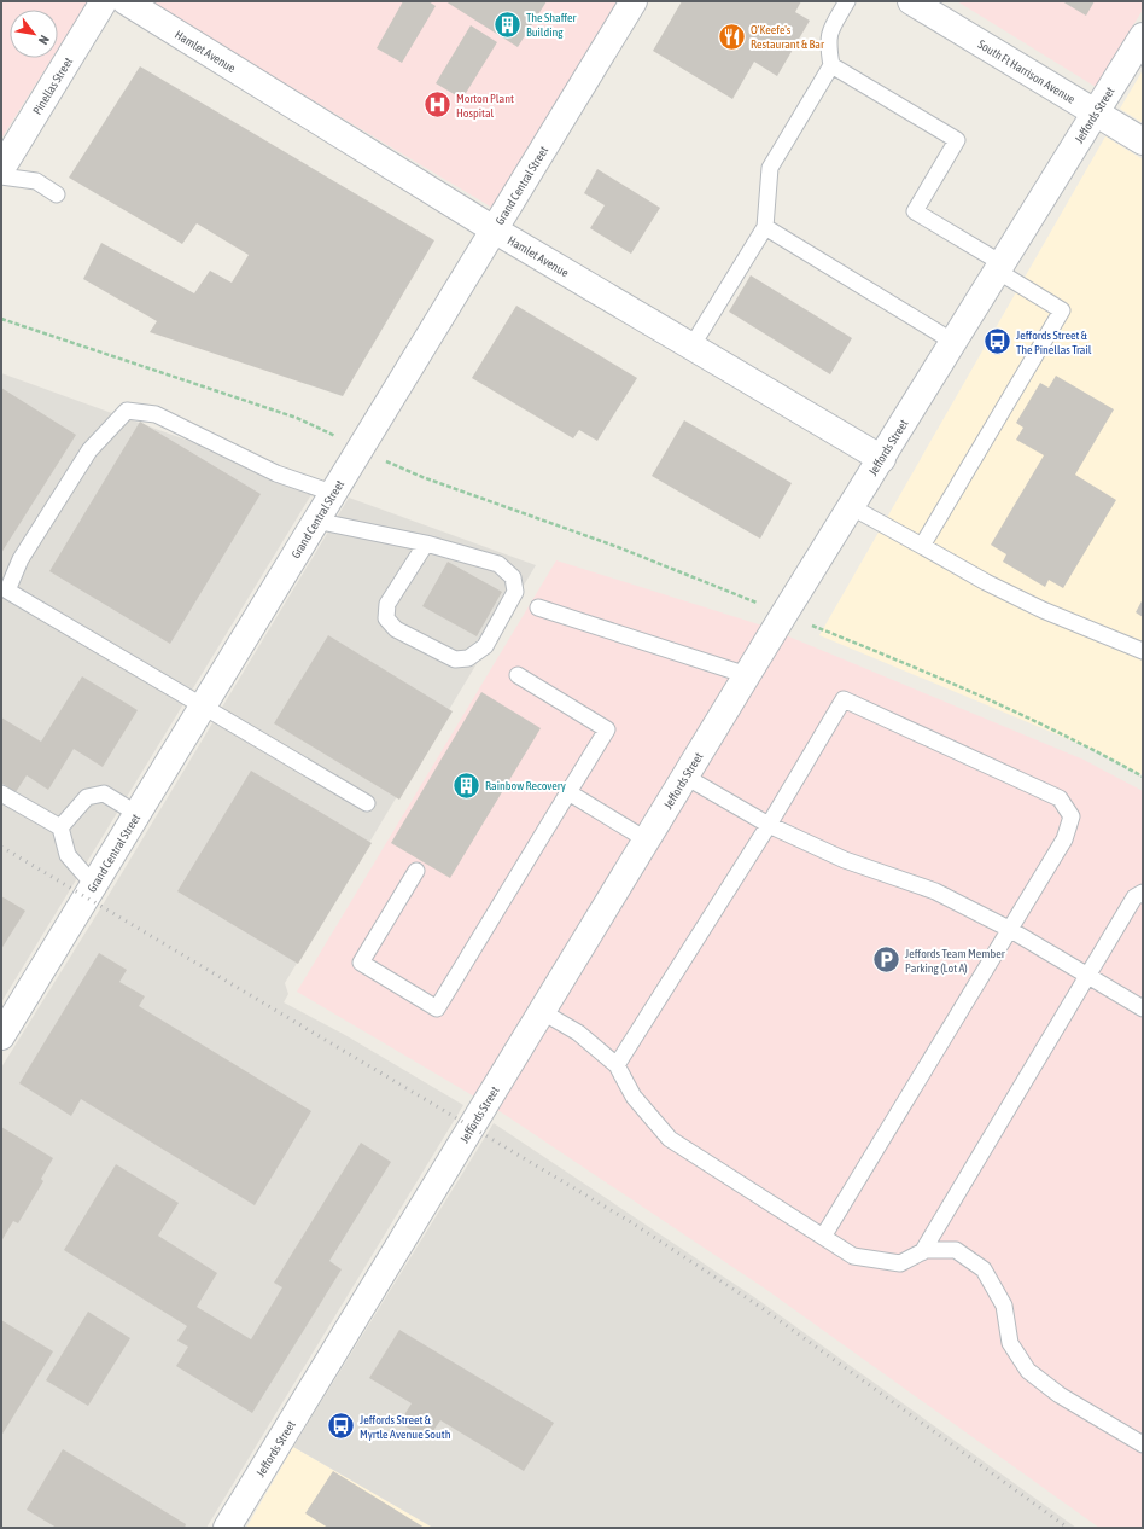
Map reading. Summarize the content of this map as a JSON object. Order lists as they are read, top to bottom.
{
  "streets": {
    "street": [
      "Hamlet Avenue",
      "South Ft Harrison Avenue",
      "Pinellas Street",
      "Jeffords Street",
      "Grand Central Street"
    ]
  },
  "crossings": [
    ["Hamlet Avenue", "Jeffords Street"],
    ["Hamlet Avenue", "Grand Central Street"],
    ["South Ft Harrison Avenue", "Jeffords Street"]
  ],
  "places": {
    "building": ["The Shaffer Building", "Rainbow Recovery"],
    "restaurant": ["O'Keefe's Restaurant & Bar"],
    "hospital": ["Morton Plant Hospital"],
    "bus stop": ["Jeffords Street & The Pinellas Trail", "Jeffords Street & Myrtle Avenue South"],
    "parking": ["Jeffords Team Member Parking (Lot A)"]
  },
  "north": "bottom right"
}
